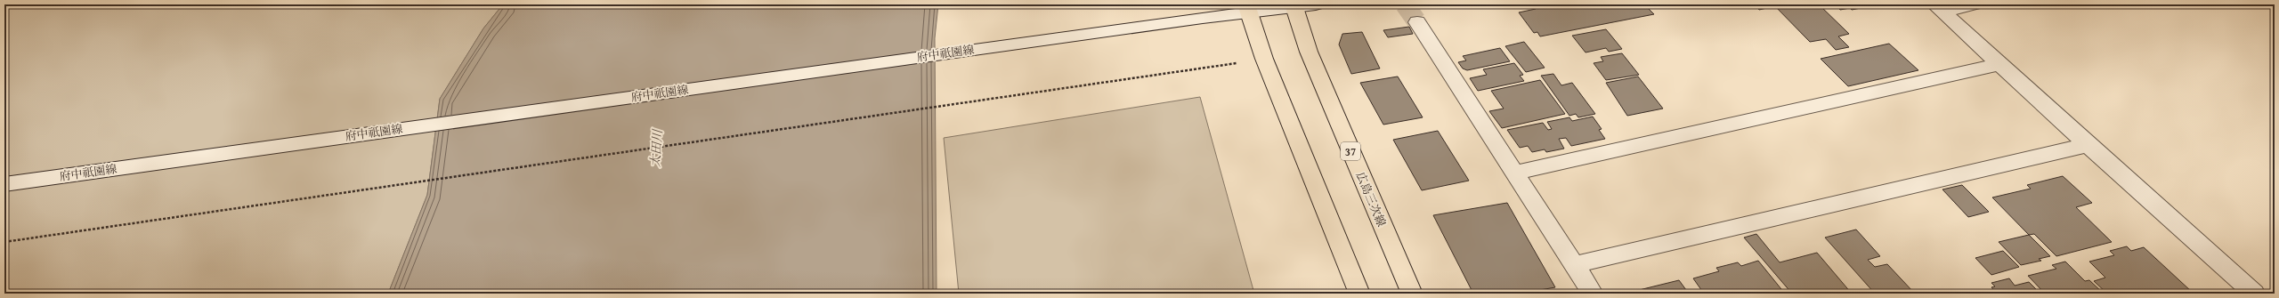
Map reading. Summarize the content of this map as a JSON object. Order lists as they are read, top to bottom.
{
  "streets": {
    "main road": ["37", "広島三次線"],
    "street": ["府中祇園線"]
  },
  "crossings": [
    ["府中祇園線", "広島三次線"]
  ],
  "water": ["太田川"]
}
